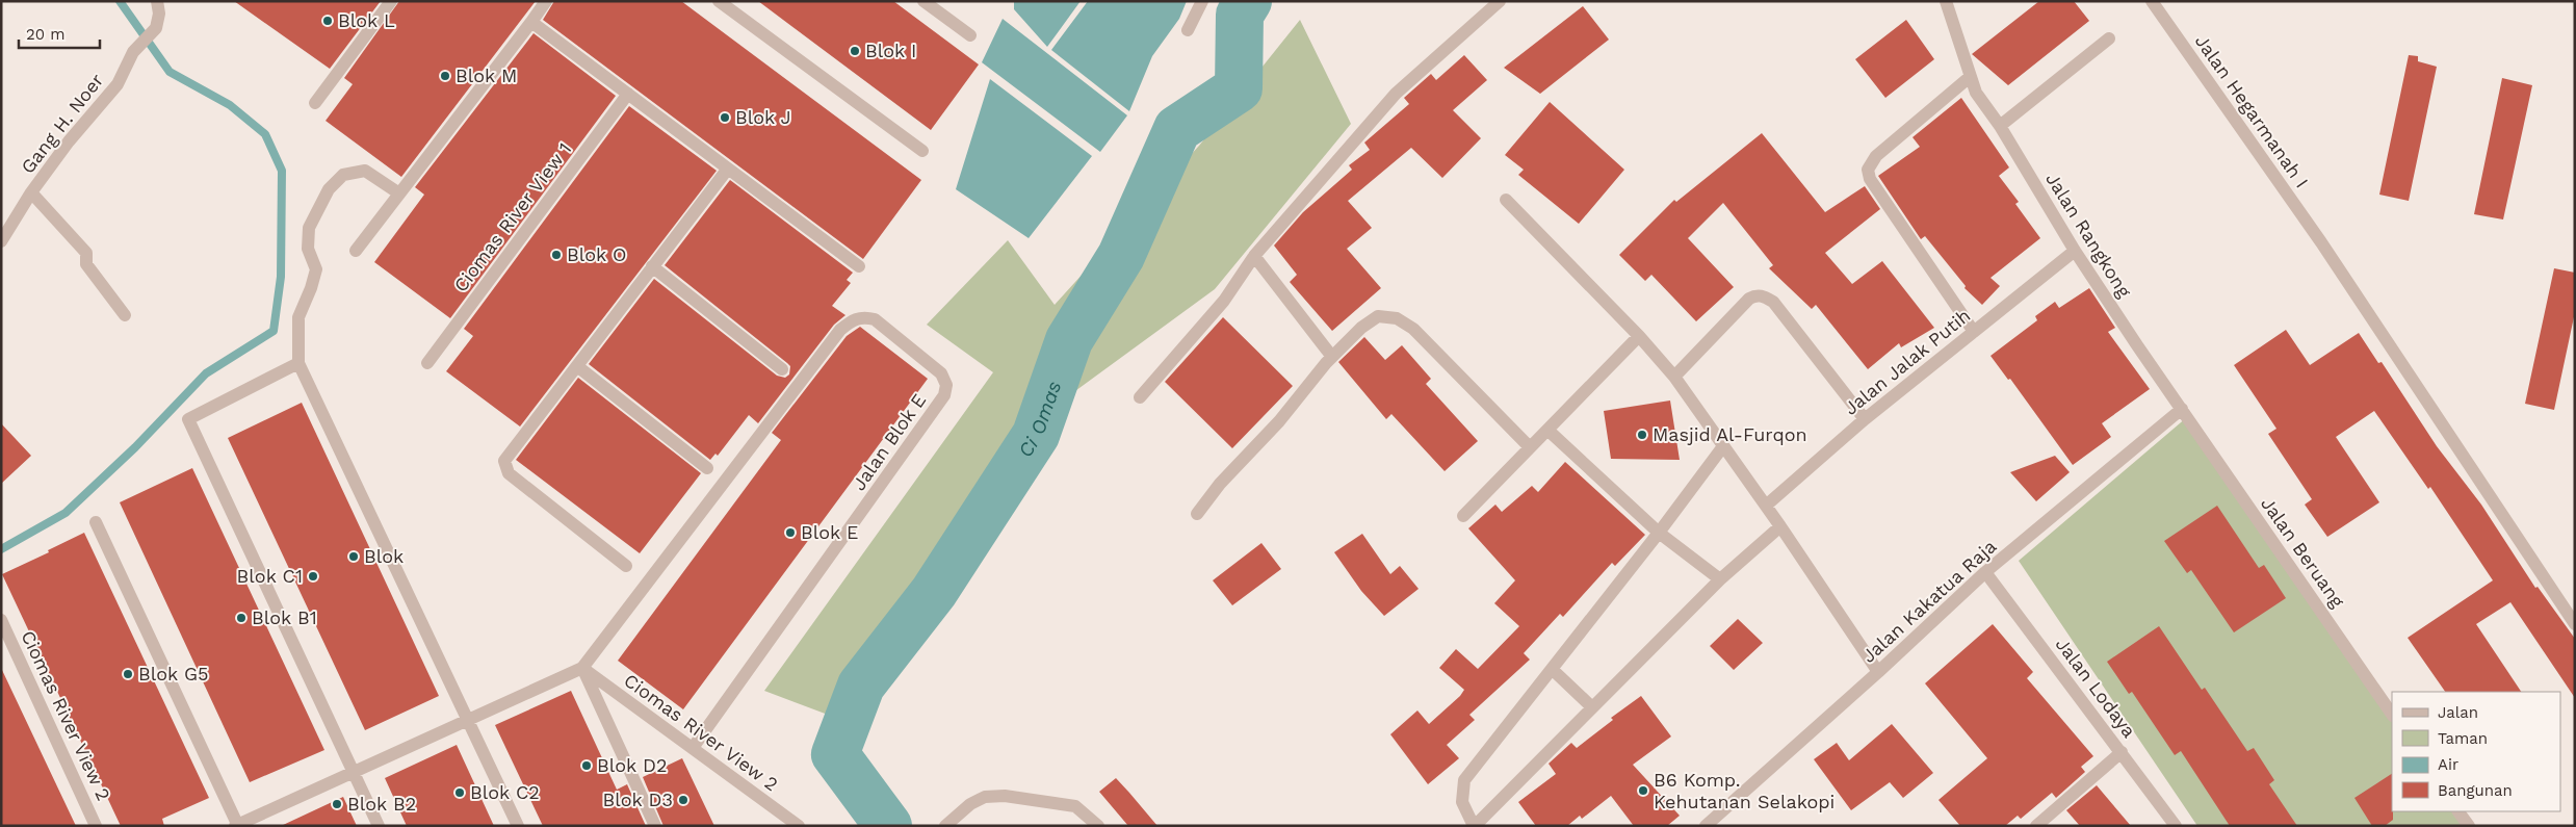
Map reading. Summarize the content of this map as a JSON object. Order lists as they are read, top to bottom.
{
  "streets": {
    "street": [
      "Jalan Hegarmanah I",
      "Gang H. Noer",
      "Ciomas River View 1",
      "Jalan Rangkong",
      "Jalan Jalak Putih",
      "Jalan Blok E",
      "Jalan Beruang",
      "Jalan Kakatua Raja",
      "Jalan Lodaya",
      "Ciomas River View 2"
    ]
  },
  "crossings": [
    ["Jalan Rangkong", "Jalan Jalak Putih"],
    ["Jalan Rangkong", "Jalan Beruang"],
    ["Jalan Rangkong", "Jalan Kakatua Raja"],
    ["Jalan Blok E", "Ciomas River View 2"],
    ["Jalan Beruang", "Jalan Kakatua Raja"],
    ["Jalan Kakatua Raja", "Jalan Lodaya"]
  ],
  "water": ["Ci Omas"],
  "places": [
    "Blok L",
    "Blok I",
    "Blok M",
    "Blok J",
    "Blok O",
    "Masjid Al-Furqon",
    "Blok E",
    "Blok",
    "Blok C1",
    "Blok B1",
    "Blok G5",
    "Blok D2",
    "B6 Komp. Kehutanan Selakopi",
    "Blok C2",
    "Blok D3",
    "Blok B2"
  ],
  "legend": [
    "Jalan",
    "Taman",
    "Air",
    "Bangunan"
  ],
  "scale_bar": "20 m"
}
